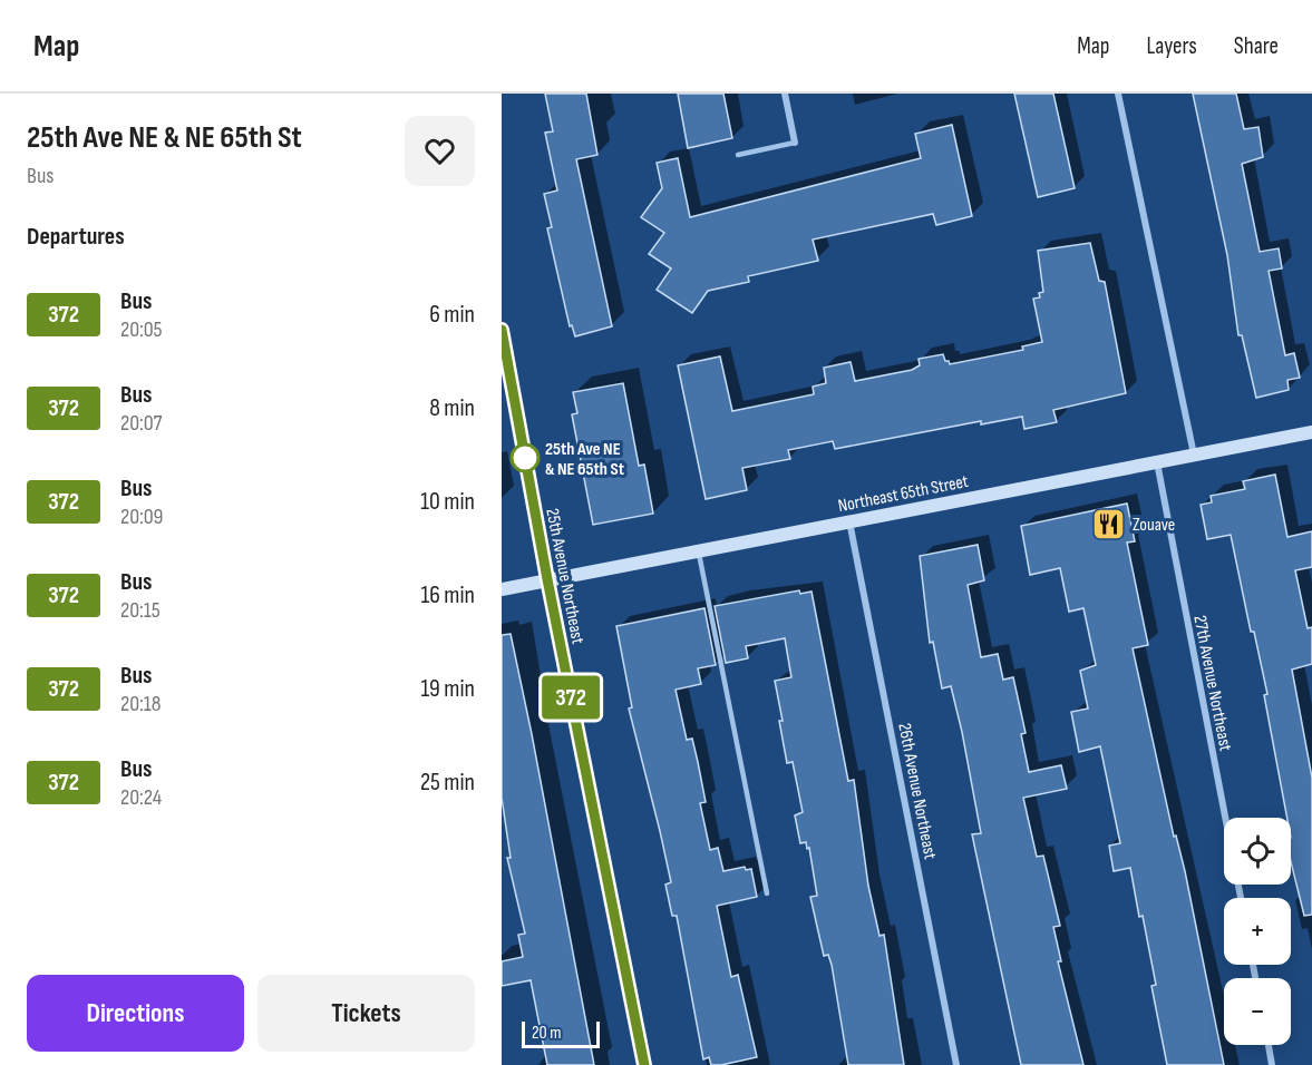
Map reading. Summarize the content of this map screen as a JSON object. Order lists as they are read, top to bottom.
{
  "streets": {
    "main road": ["Northeast 65th Street", "25th Avenue Northeast"],
    "street": ["27th Avenue Northeast", "26th Avenue Northeast"]
  },
  "crossings": [
    ["Northeast 65th Street", "25th Avenue Northeast"],
    ["Northeast 65th Street", "27th Avenue Northeast"],
    ["Northeast 65th Street", "26th Avenue Northeast"]
  ],
  "places": {
    "other": ["25th Ave NE & NE 65th St"],
    "restaurant": ["Zouave"]
  },
  "lines": ["bus line 372"],
  "scale_bar": "20 m",
  "page": {
    "header": "Map",
    "nav": ["Map", "Layers", "Share"],
    "heading": [
      ["25th Ave NE & NE 65th St", "Bus"],
      "Departures"
    ],
    "on_map": "372",
    "list": [
      {
        "mark": "372",
        "name": "Bus",
        "note": "20:05",
        "value": "6 min"
      },
      {
        "mark": "372",
        "name": "Bus",
        "note": "20:07",
        "value": "8 min"
      },
      {
        "mark": "372",
        "name": "Bus",
        "note": "20:09",
        "value": "10 min"
      },
      {
        "mark": "372",
        "name": "Bus",
        "note": "20:15",
        "value": "16 min"
      },
      {
        "mark": "372",
        "name": "Bus",
        "note": "20:18",
        "value": "19 min"
      },
      {
        "mark": "372",
        "name": "Bus",
        "note": "20:24",
        "value": "25 min"
      }
    ],
    "map_buttons": ["+", "−"],
    "buttons": ["Directions", "Tickets"],
    "scale": "20 m"
  }
}
